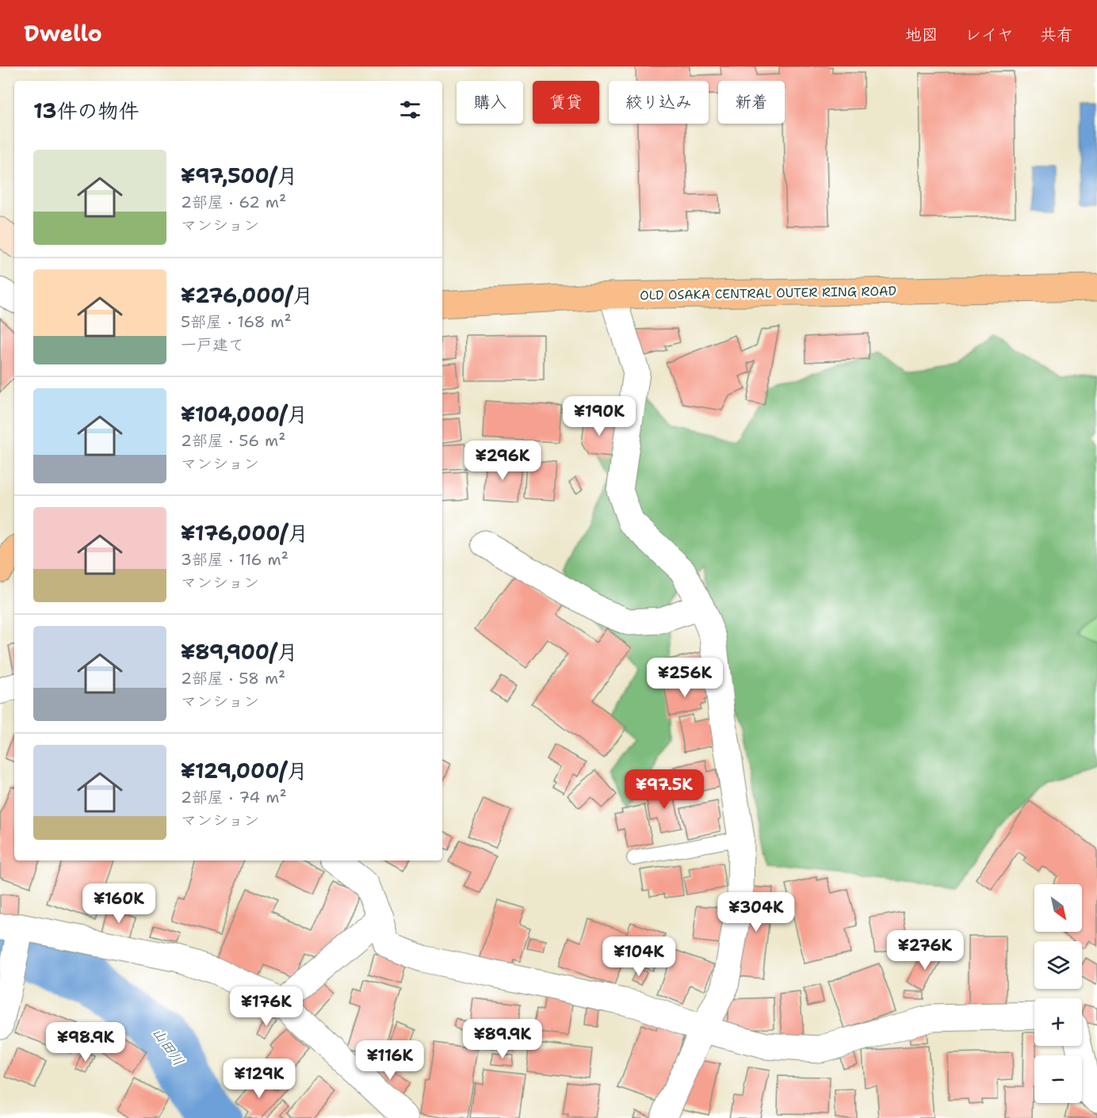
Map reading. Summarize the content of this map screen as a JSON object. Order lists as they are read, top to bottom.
{
  "streets": {
    "main road": ["OLD OSAKA CENTRAL OUTER RING ROAD"]
  },
  "water": ["山田川"],
  "north": "bottom right",
  "page": {
    "header": "Dwello",
    "nav": ["地図", "レイヤ", "共有"],
    "chip": [
      "購入",
      "賃貸",
      "絞り込み",
      "新着"
    ],
    "heading": "13件の物件",
    "list": [
      {
        "name": "¥97,500/月",
        "note": "2部屋 · 62 m² · マンション"
      },
      {
        "name": "¥276,000/月",
        "note": "5部屋 · 168 m² · 一戸建て"
      },
      {
        "name": "¥104,000/月",
        "note": "2部屋 · 56 m² · マンション"
      },
      {
        "name": "¥176,000/月",
        "note": "3部屋 · 116 m² · マンション"
      },
      {
        "name": "¥89,900/月",
        "note": "2部屋 · 58 m² · マンション"
      },
      {
        "name": "¥129,000/月",
        "note": "2部屋 · 74 m² · マンション"
      }
    ],
    "price": [
      "¥190K",
      "¥296K",
      "¥256K",
      "¥97.5K",
      "¥160K",
      "¥304K",
      "¥276K",
      "¥104K",
      "¥176K",
      "¥89.9K",
      "¥98.9K",
      "¥116K",
      "¥129K"
    ],
    "map_buttons": ["+", "−"]
  }
}
